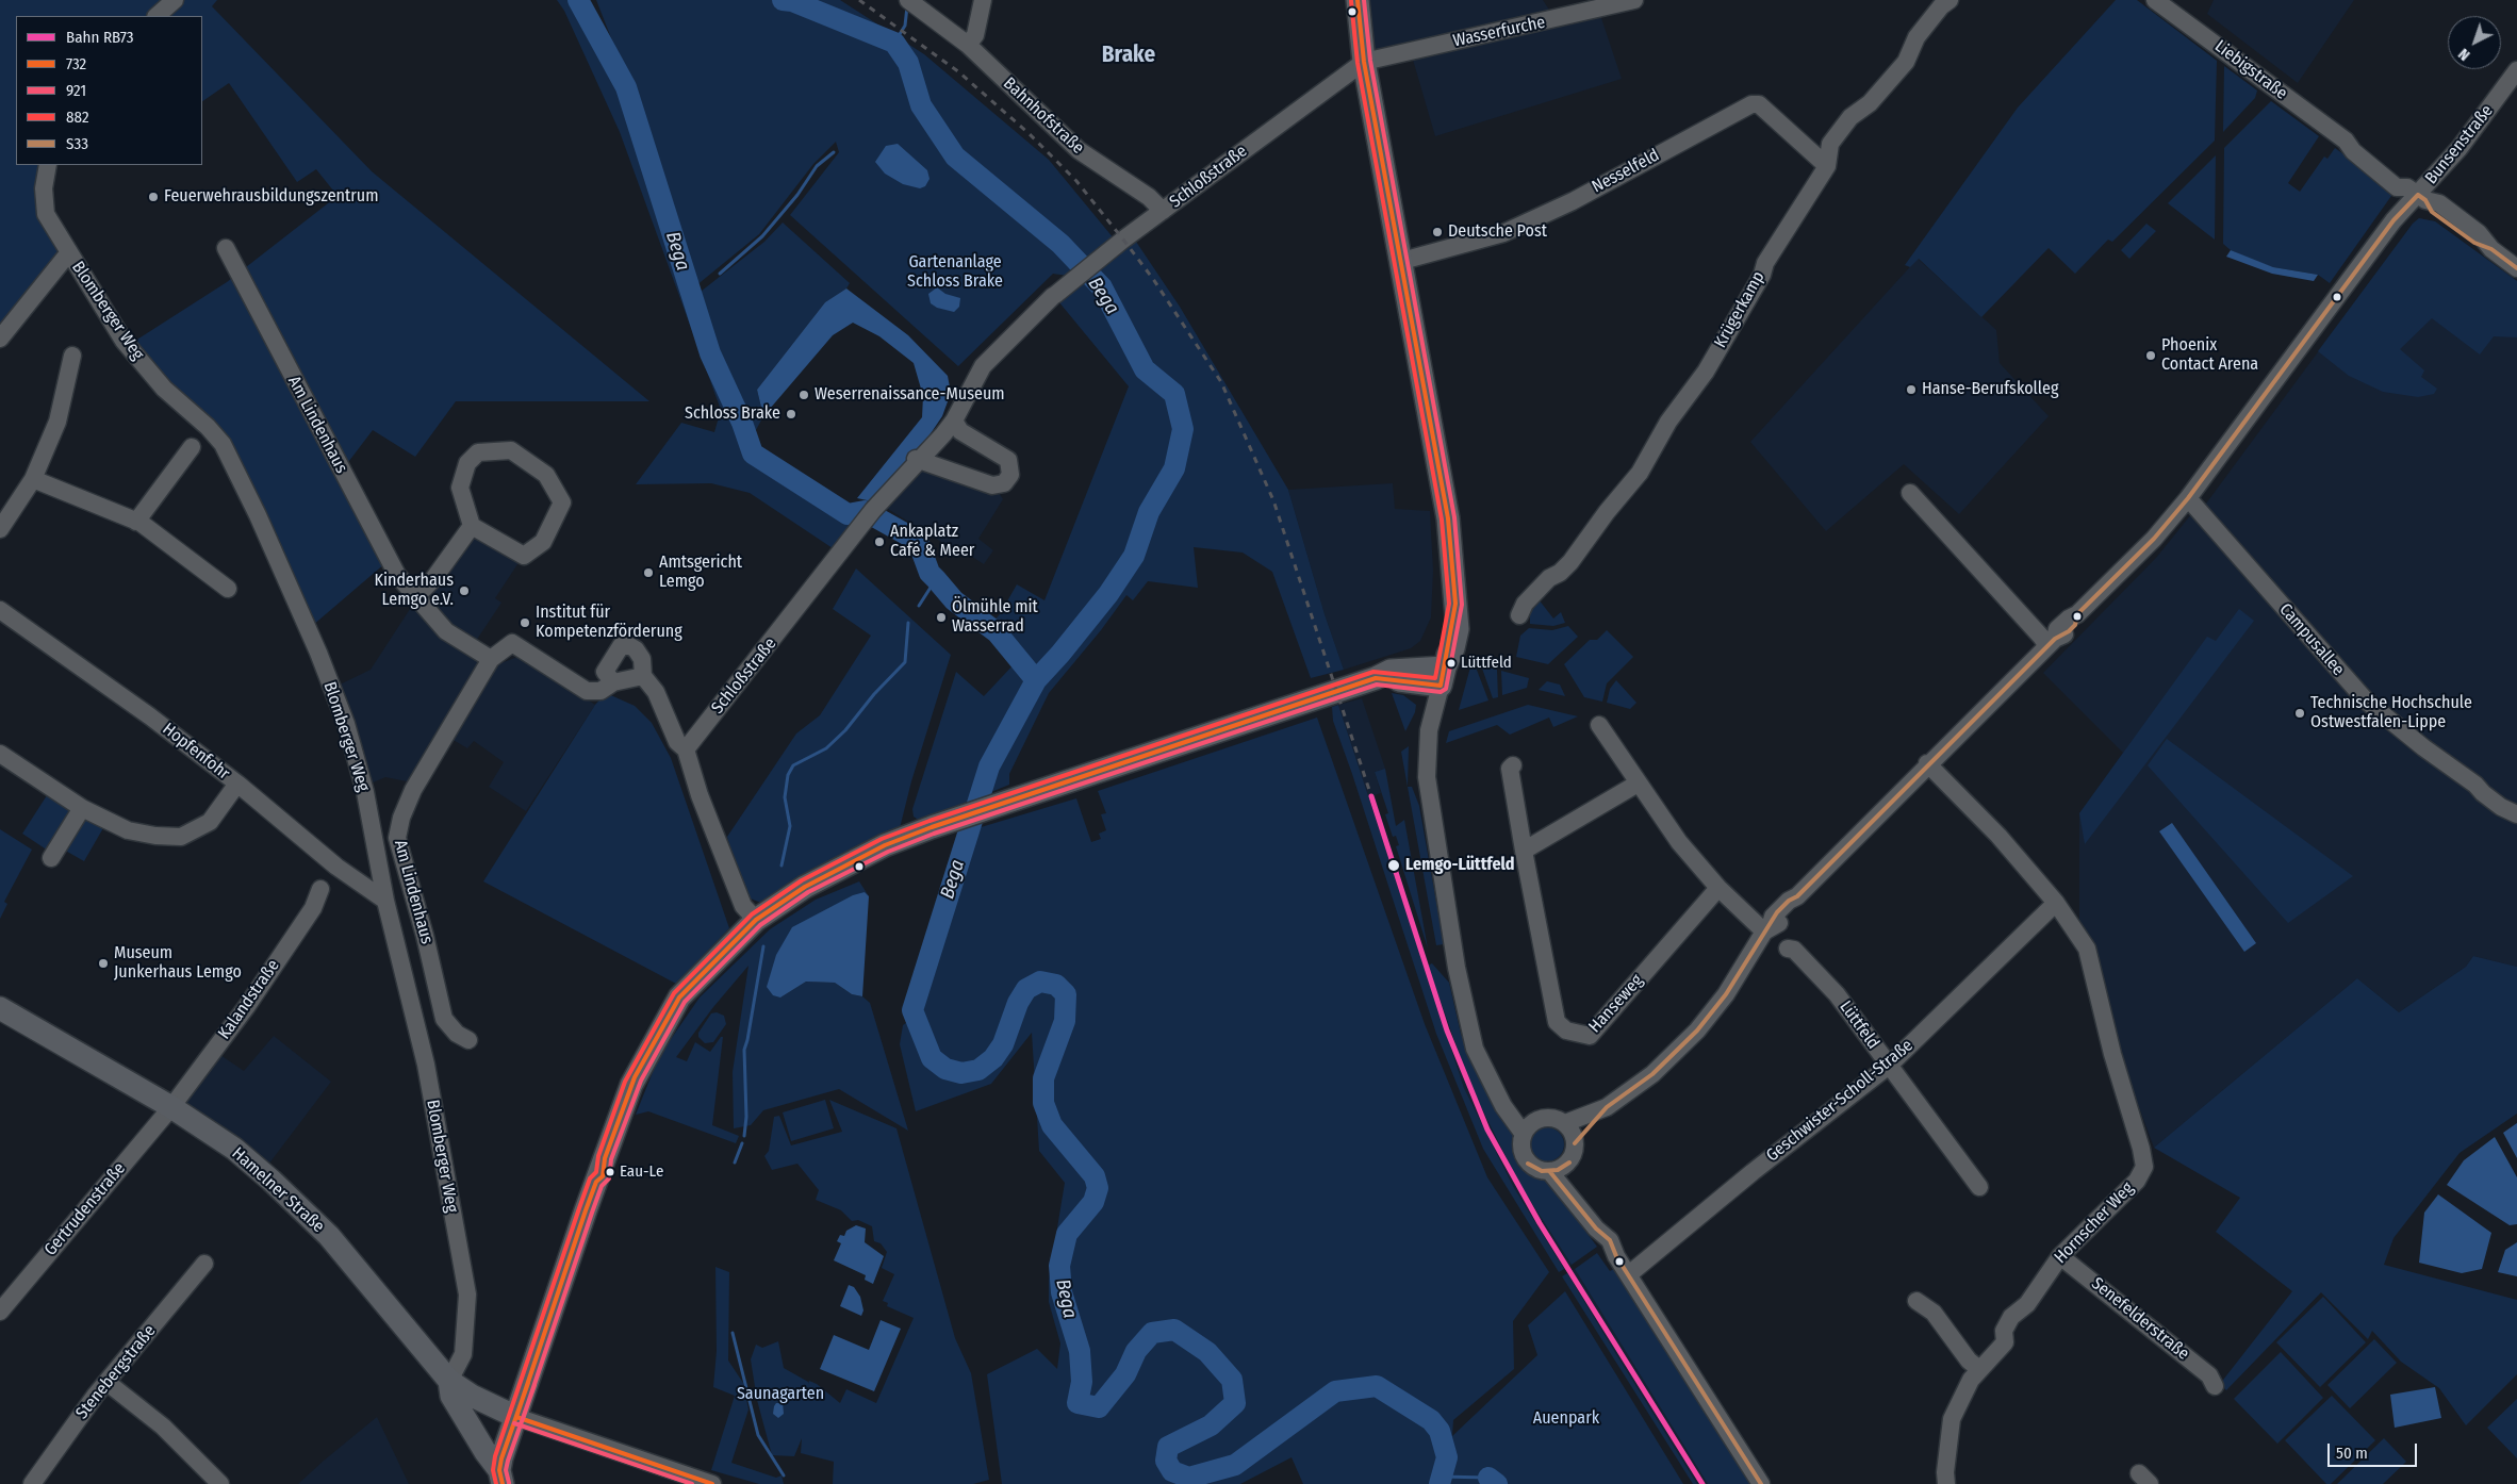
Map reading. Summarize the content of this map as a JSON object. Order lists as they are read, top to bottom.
{
  "streets": {
    "main road": ["Hamelner Straße"],
    "street": [
      "Wasserfurche",
      "Liebigstraße",
      "Bahnhofstraße",
      "Bunsenstraße",
      "Nesselfeld",
      "Schloßstraße",
      "Krügerkamp",
      "Blomberger Weg",
      "Am Lindenhaus",
      "Campusallee",
      "Hopfenfohr",
      "Kalandstraße",
      "Hanseweg",
      "Lüttfeld",
      "Geschwister-Scholl-Straße",
      "Gertrudenstraße",
      "Hornscher Weg",
      "Senefelderstraße",
      "Stenebergstraße"
    ]
  },
  "crossings": [
    ["Wasserfurche", "Schloßstraße"],
    ["Liebigstraße", "Bunsenstraße"],
    ["Bahnhofstraße", "Schloßstraße"],
    ["Bunsenstraße", "Campusallee"],
    ["Bunsenstraße", "Hornscher Weg"],
    ["Nesselfeld", "Krügerkamp"],
    ["Blomberger Weg", "Hopfenfohr"],
    ["Blomberger Weg", "Hamelner Straße"],
    ["Kalandstraße", "Hamelner Straße"],
    ["Kalandstraße", "Gertrudenstraße"],
    ["Lüttfeld", "Geschwister-Scholl-Straße"],
    ["Geschwister-Scholl-Straße", "Hornscher Weg"],
    ["Hamelner Straße", "Gertrudenstraße"],
    ["Hornscher Weg", "Senefelderstraße"]
  ],
  "districts": ["Brake"],
  "water": ["Bega"],
  "parks": ["Gartenanlage Schloss Brake", "Saunagarten", "Auenpark"],
  "places": [
    "Feuerwehrausbildungszentrum",
    "Deutsche Post",
    "Phoenix Contact Arena",
    "Hanse-Berufskolleg",
    "Weserrenaissance-Museum",
    "Schloss Brake",
    "Ankaplatz Café & Meer",
    "Amtsgericht Lemgo",
    "Kinderhaus Lemgo e.V.",
    "Ölmühle mit Wasserrad",
    "Institut für Kompetenzförderung",
    "Lüttfeld",
    "Technische Hochschule Ostwestfalen-Lippe",
    "Lemgo-Lüttfeld",
    "Museum Junkerhaus Lemgo",
    "Eau-Le"
  ],
  "lines": [
    "transit line 732",
    "transit line 921",
    "transit line 882",
    "transit line S33",
    "rail line RB73"
  ],
  "legend": [
    "Bahn RB73",
    "732",
    "921",
    "882",
    "S33"
  ],
  "scale_bar": "50 m",
  "north": "bottom left"
}
